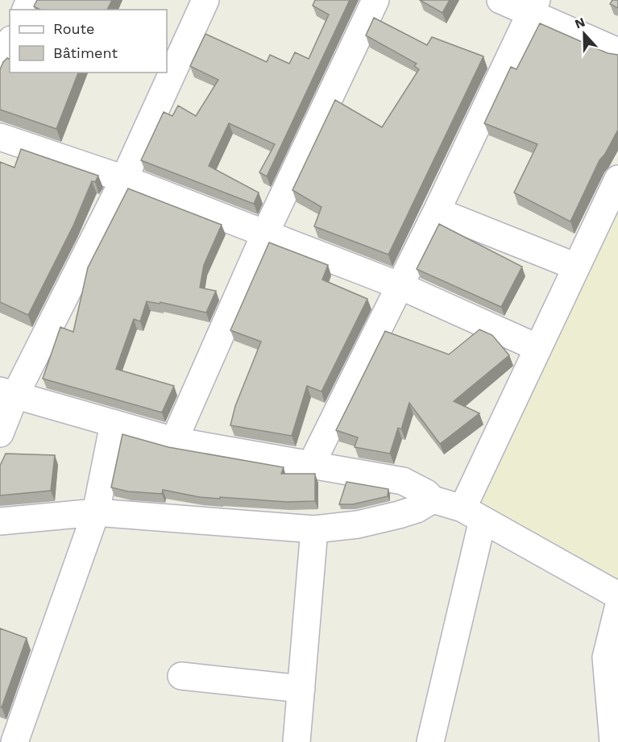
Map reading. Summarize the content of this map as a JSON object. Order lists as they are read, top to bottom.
{
  "legend": ["Route", "Bâtiment"],
  "north": "top"
}
